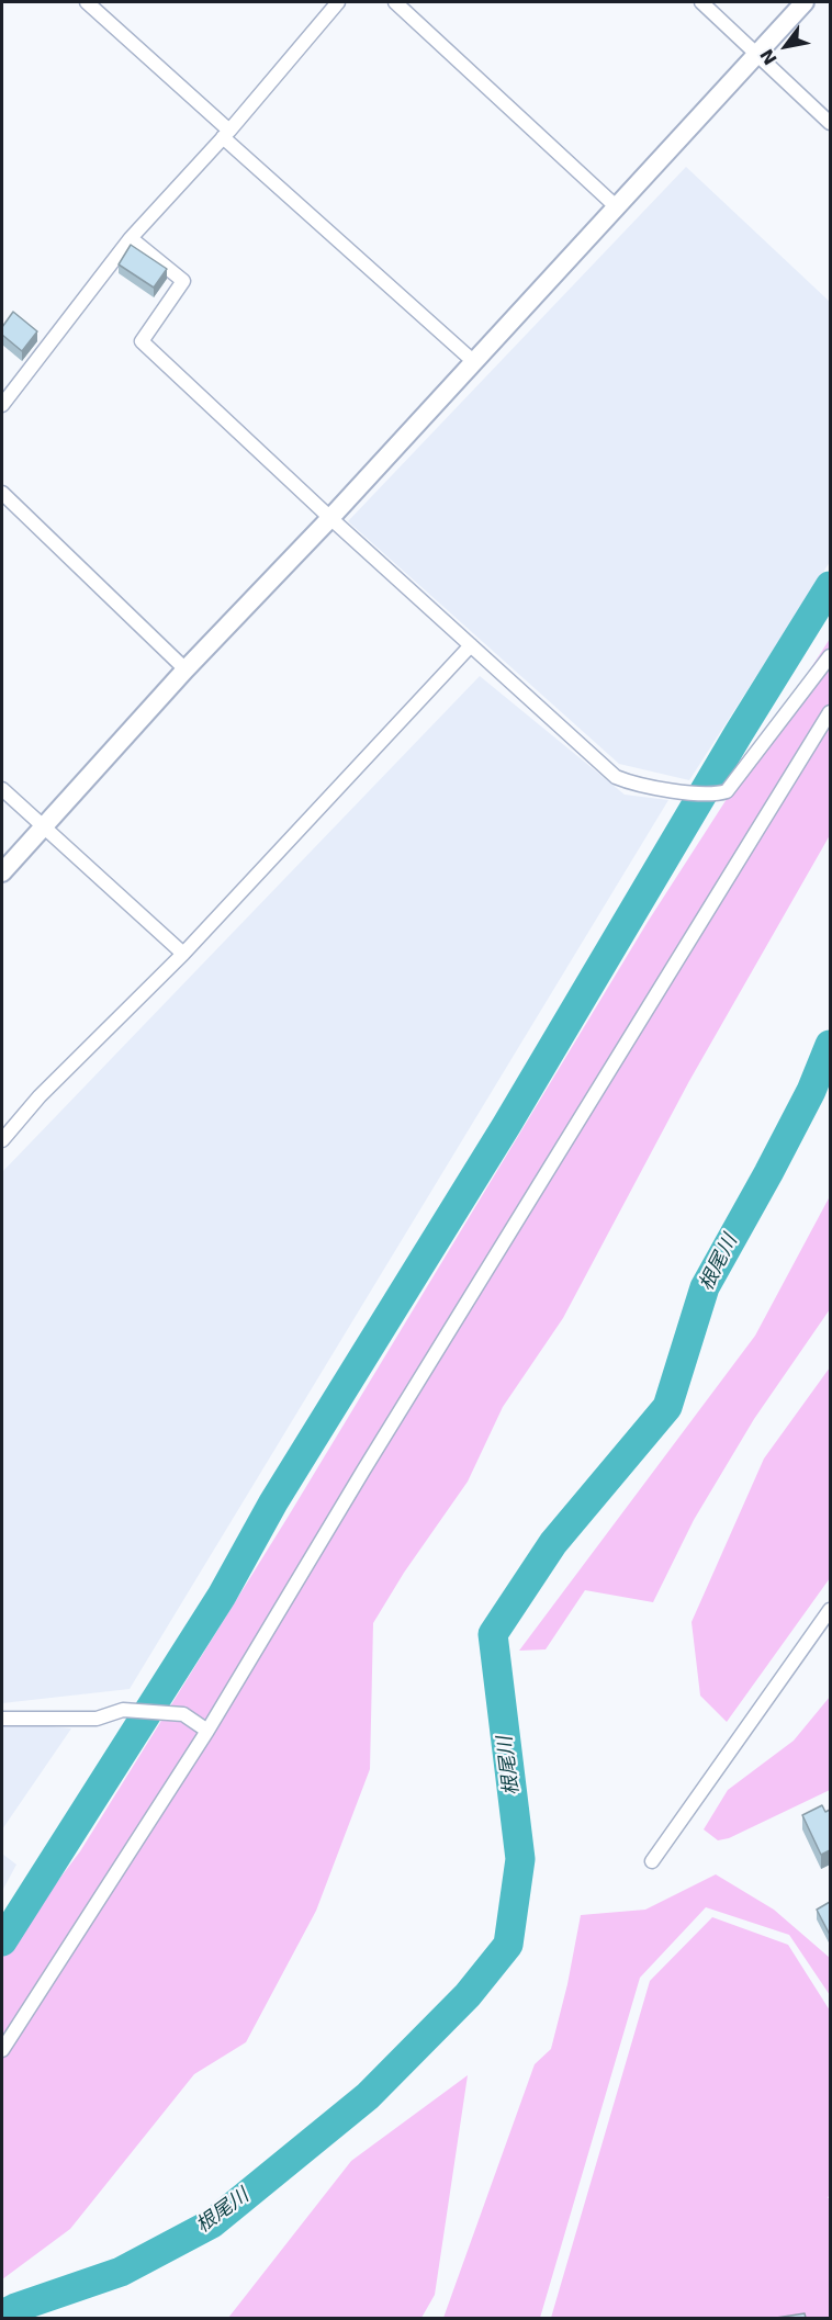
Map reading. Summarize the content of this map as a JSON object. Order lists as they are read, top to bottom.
{
  "water": ["根尾川"],
  "north": "bottom left"
}
